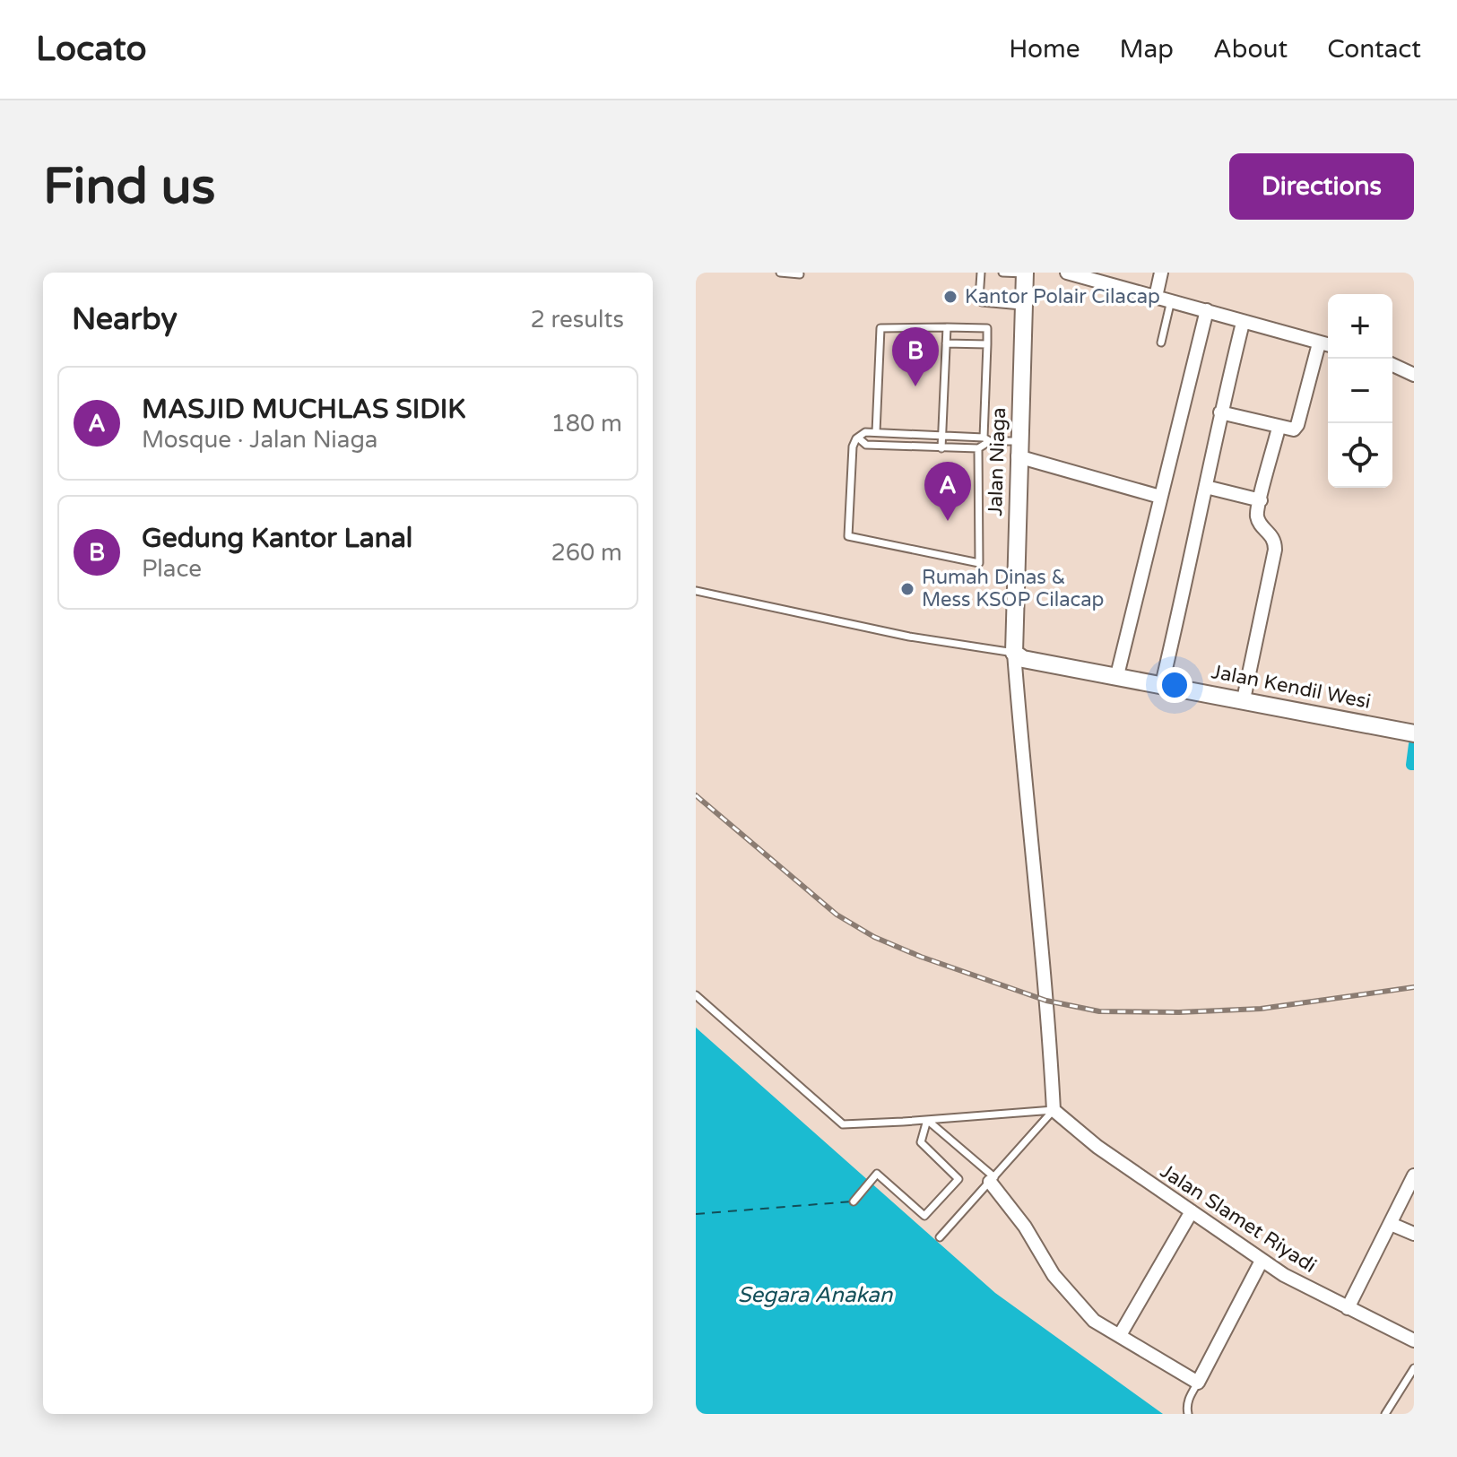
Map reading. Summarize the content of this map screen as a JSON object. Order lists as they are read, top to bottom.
{
  "streets": {
    "main road": ["Jalan Niaga", "Jalan Kendil Wesi"],
    "street": ["Jalan Slamet Riyadi"]
  },
  "crossings": [
    ["Jalan Niaga", "Jalan Kendil Wesi"]
  ],
  "water": ["Segara Anakan"],
  "places": ["Kantor Polair Cilacap", "Rumah Dinas & Mess KSOP Cilacap"],
  "page": {
    "header": "Locato",
    "nav": [
      "Home",
      "Map",
      "About",
      "Contact"
    ],
    "buttons": "Directions",
    "title": "Find us",
    "heading": ["Nearby", "2 results"],
    "map_buttons": ["+", "−"],
    "pins": ["B", "A"],
    "list": [
      {
        "mark": "A",
        "name": "MASJID MUCHLAS SIDIK",
        "note": "Mosque · Jalan Niaga",
        "value": "180 m"
      },
      {
        "mark": "B",
        "name": "Gedung Kantor Lanal",
        "note": "Place",
        "value": "260 m"
      }
    ]
  }
}
